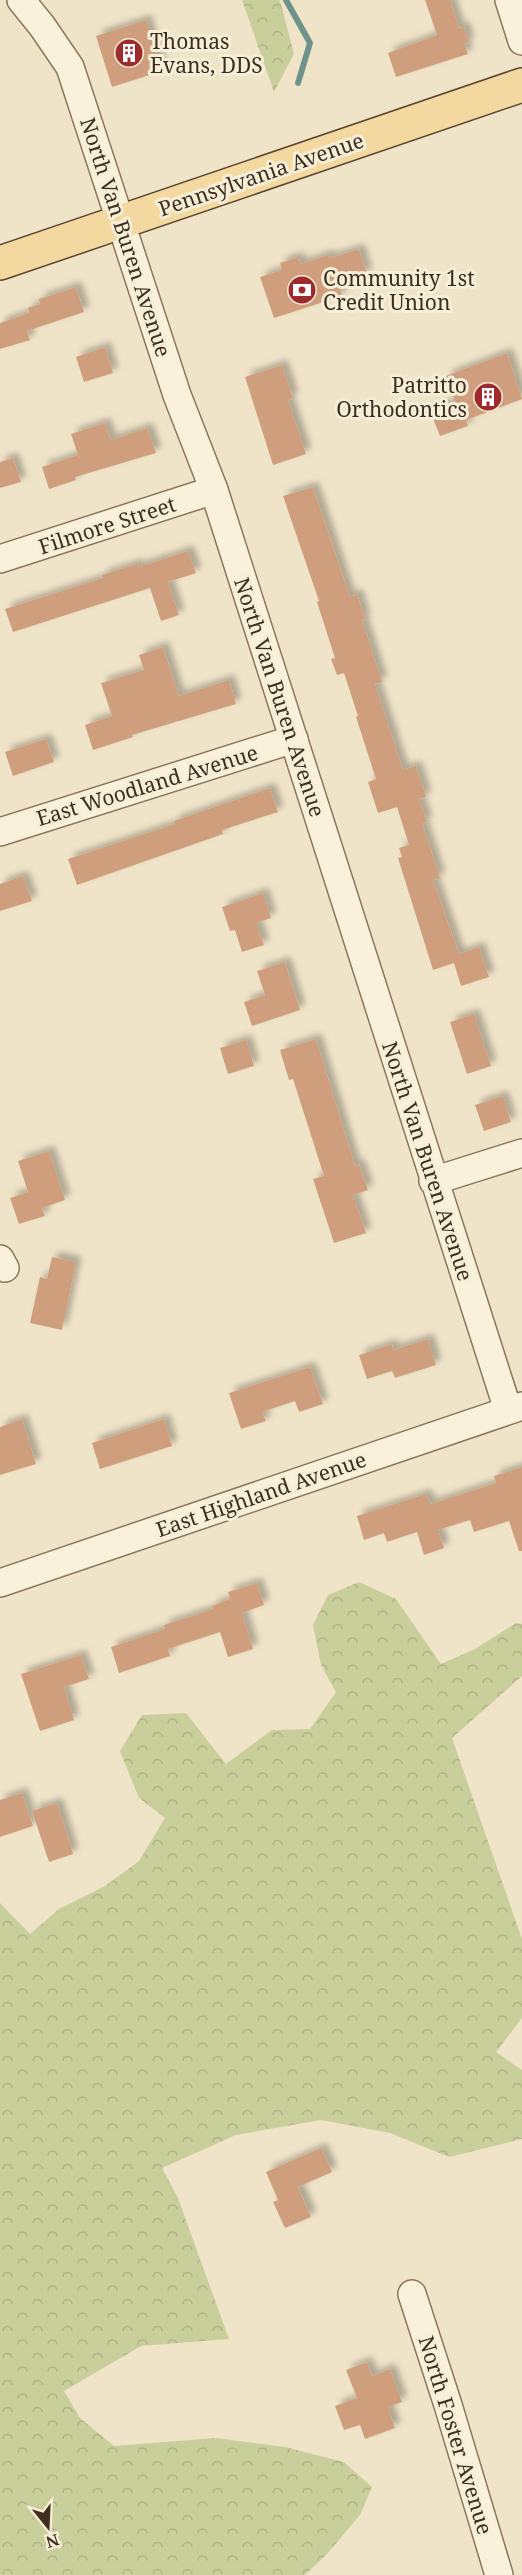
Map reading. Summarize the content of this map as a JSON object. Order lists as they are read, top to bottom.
{
  "streets": {
    "main road": ["Pennsylvania Avenue"],
    "street": [
      "North Van Buren Avenue",
      "Filmore Street",
      "East Woodland Avenue",
      "East Highland Avenue",
      "North Foster Avenue"
    ]
  },
  "crossings": [
    ["Pennsylvania Avenue", "North Van Buren Avenue"],
    ["North Van Buren Avenue", "Filmore Street"],
    ["North Van Buren Avenue", "East Woodland Avenue"],
    ["North Van Buren Avenue", "East Highland Avenue"]
  ],
  "places": {
    "building": ["Thomas Evans, DDS", "Patritto Orthodontics"],
    "bank": ["Community 1st Credit Union"]
  },
  "north": "bottom"
}
